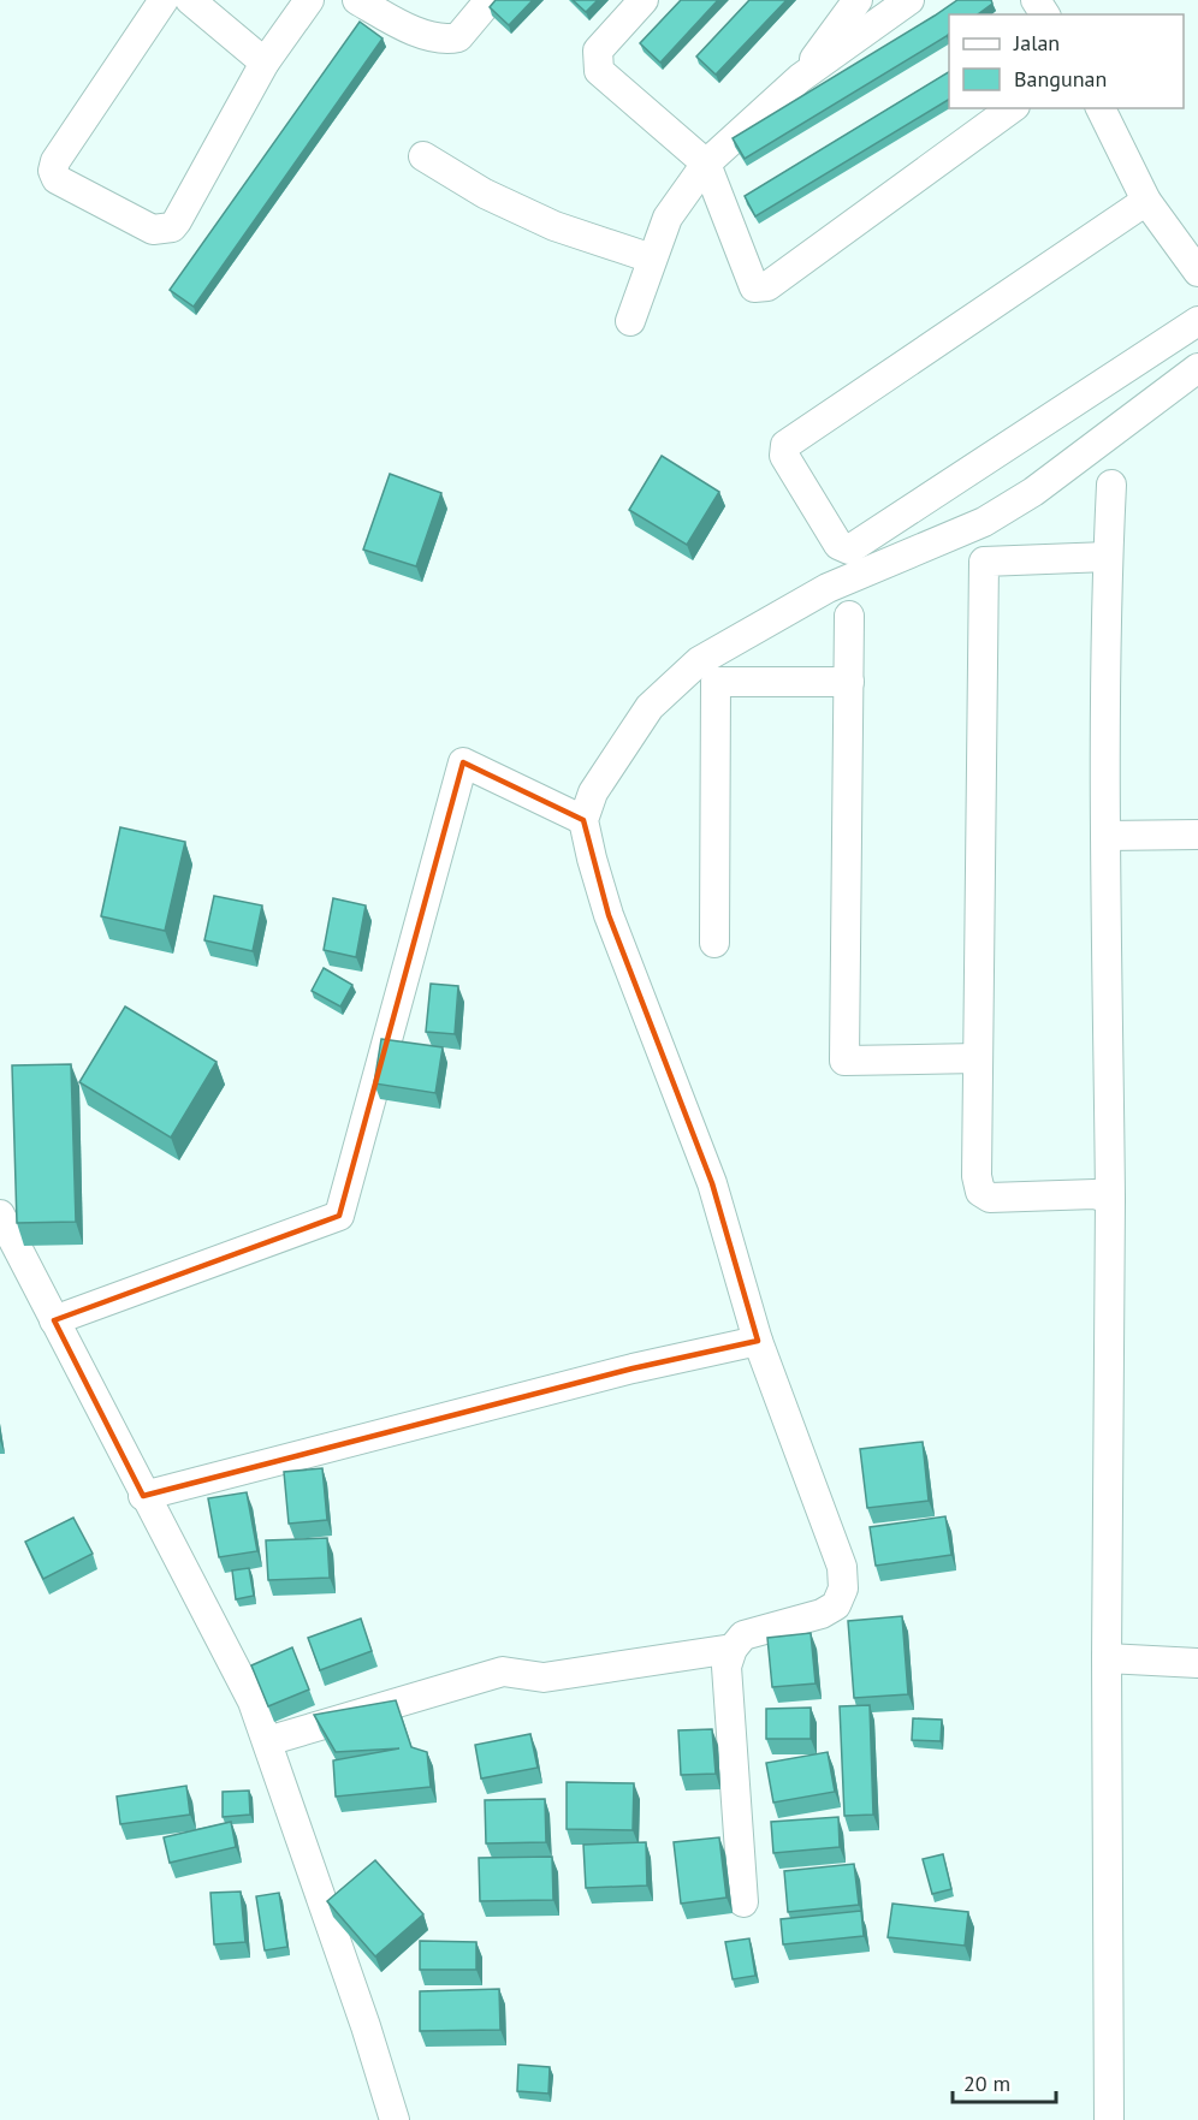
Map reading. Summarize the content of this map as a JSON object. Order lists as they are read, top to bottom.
{
  "legend": ["Jalan", "Bangunan"],
  "scale_bar": "20 m"
}
